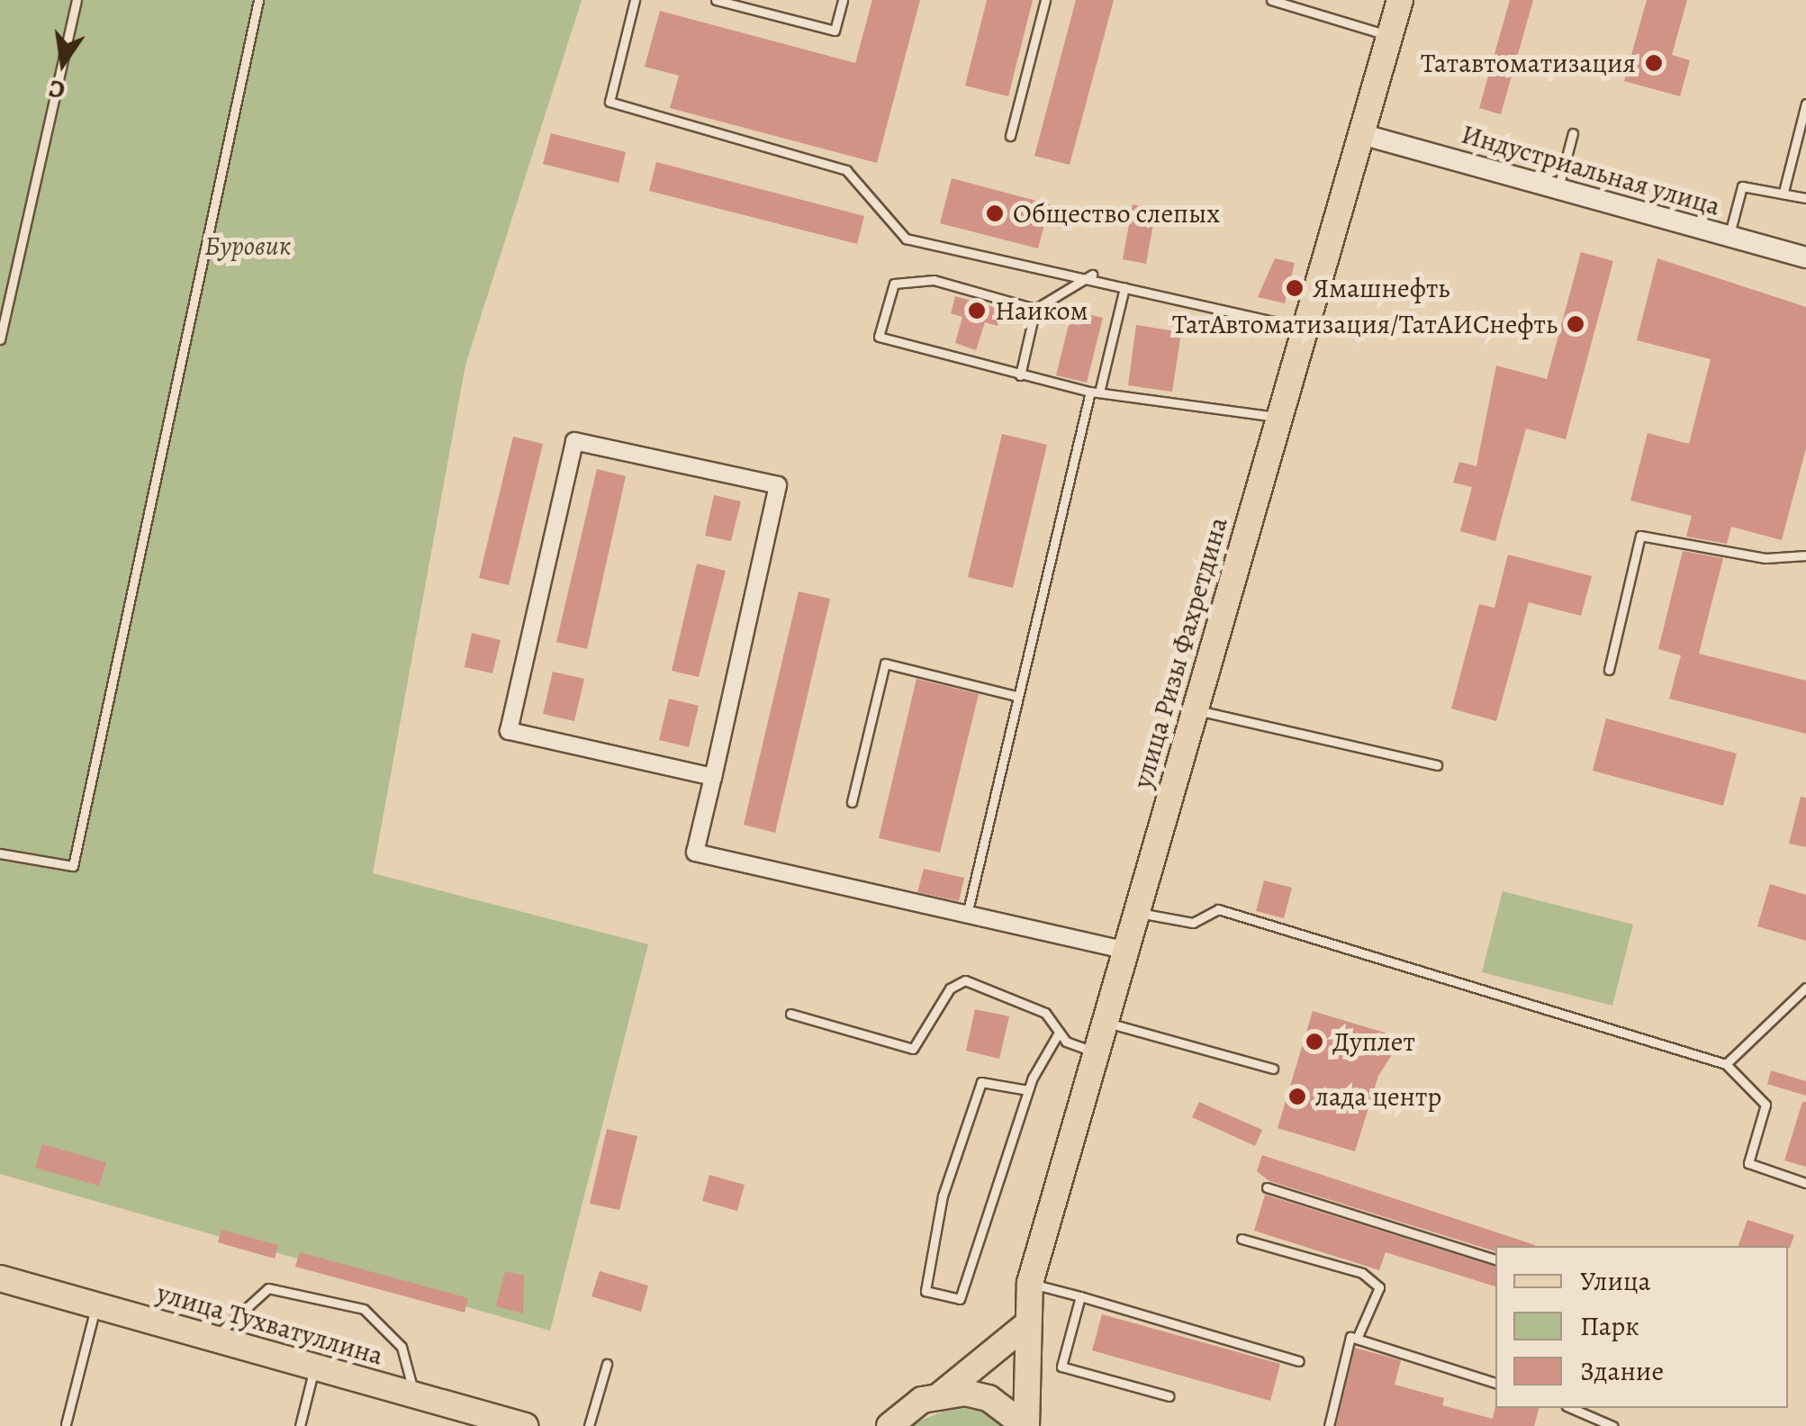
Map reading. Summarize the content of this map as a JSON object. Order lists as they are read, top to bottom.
{
  "streets": {
    "main road": ["улица Ризы Фахретдина", "улица Тухватуллина"],
    "street": ["Индустриальная улица"]
  },
  "crossings": [
    ["Индустриальная улица", "улица Ризы Фахретдина"]
  ],
  "parks": ["Буровик"],
  "places": [
    "Татавтоматизация",
    "Общество слепых",
    "Ямашнефть",
    "Наиком",
    "ТатАвтоматизация/ТатАИСнефть",
    "Дуплет",
    "лада центр"
  ],
  "legend": ["Улица", "Парк", "Здание"],
  "north": "bottom"
}
